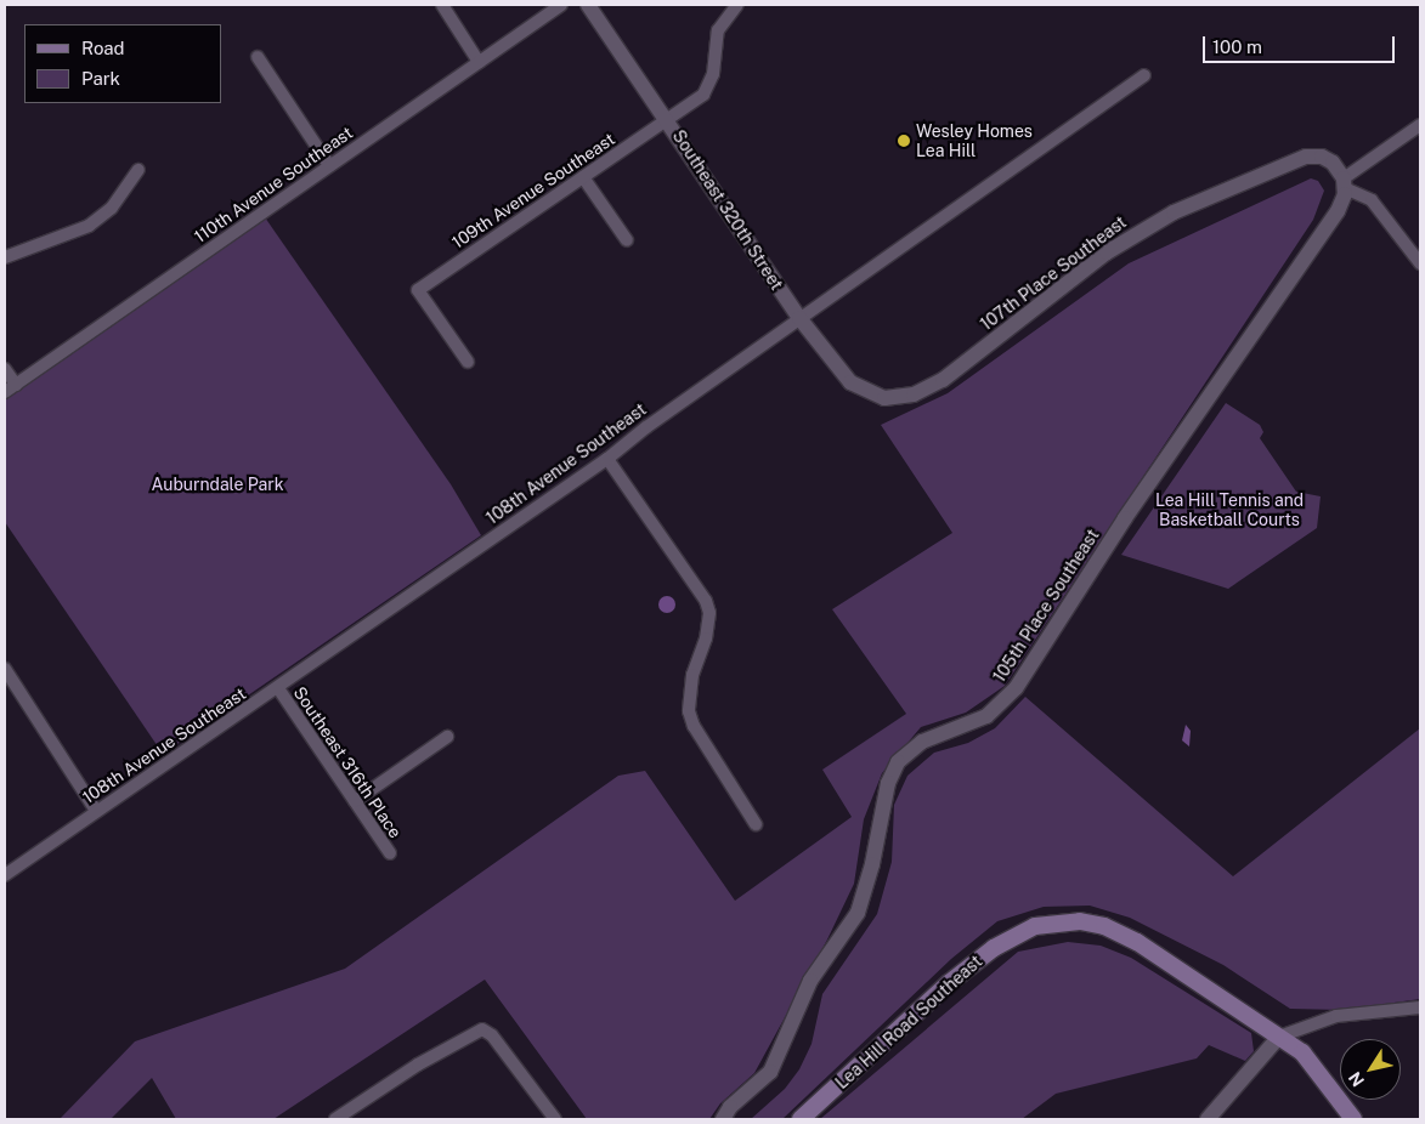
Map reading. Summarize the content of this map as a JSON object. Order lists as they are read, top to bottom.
{
  "streets": {
    "main road": ["Lea Hill Road Southeast"],
    "street": [
      "110th Avenue Southeast",
      "109th Avenue Southeast",
      "Southeast 320th Street",
      "107th Place Southeast",
      "108th Avenue Southeast",
      "105th Place Southeast",
      "Southeast 316th Place"
    ]
  },
  "crossings": [
    ["109th Avenue Southeast", "Southeast 320th Street"],
    ["Southeast 320th Street", "107th Place Southeast"],
    ["Southeast 320th Street", "108th Avenue Southeast"],
    ["107th Place Southeast", "105th Place Southeast"],
    ["108th Avenue Southeast", "Southeast 316th Place"]
  ],
  "parks": ["Auburndale Park", "Lea Hill Tennis and Basketball Courts"],
  "places": ["Wesley Homes Lea Hill"],
  "legend": ["Road", "Park"],
  "scale_bar": "100 m",
  "north": "bottom left"
}
